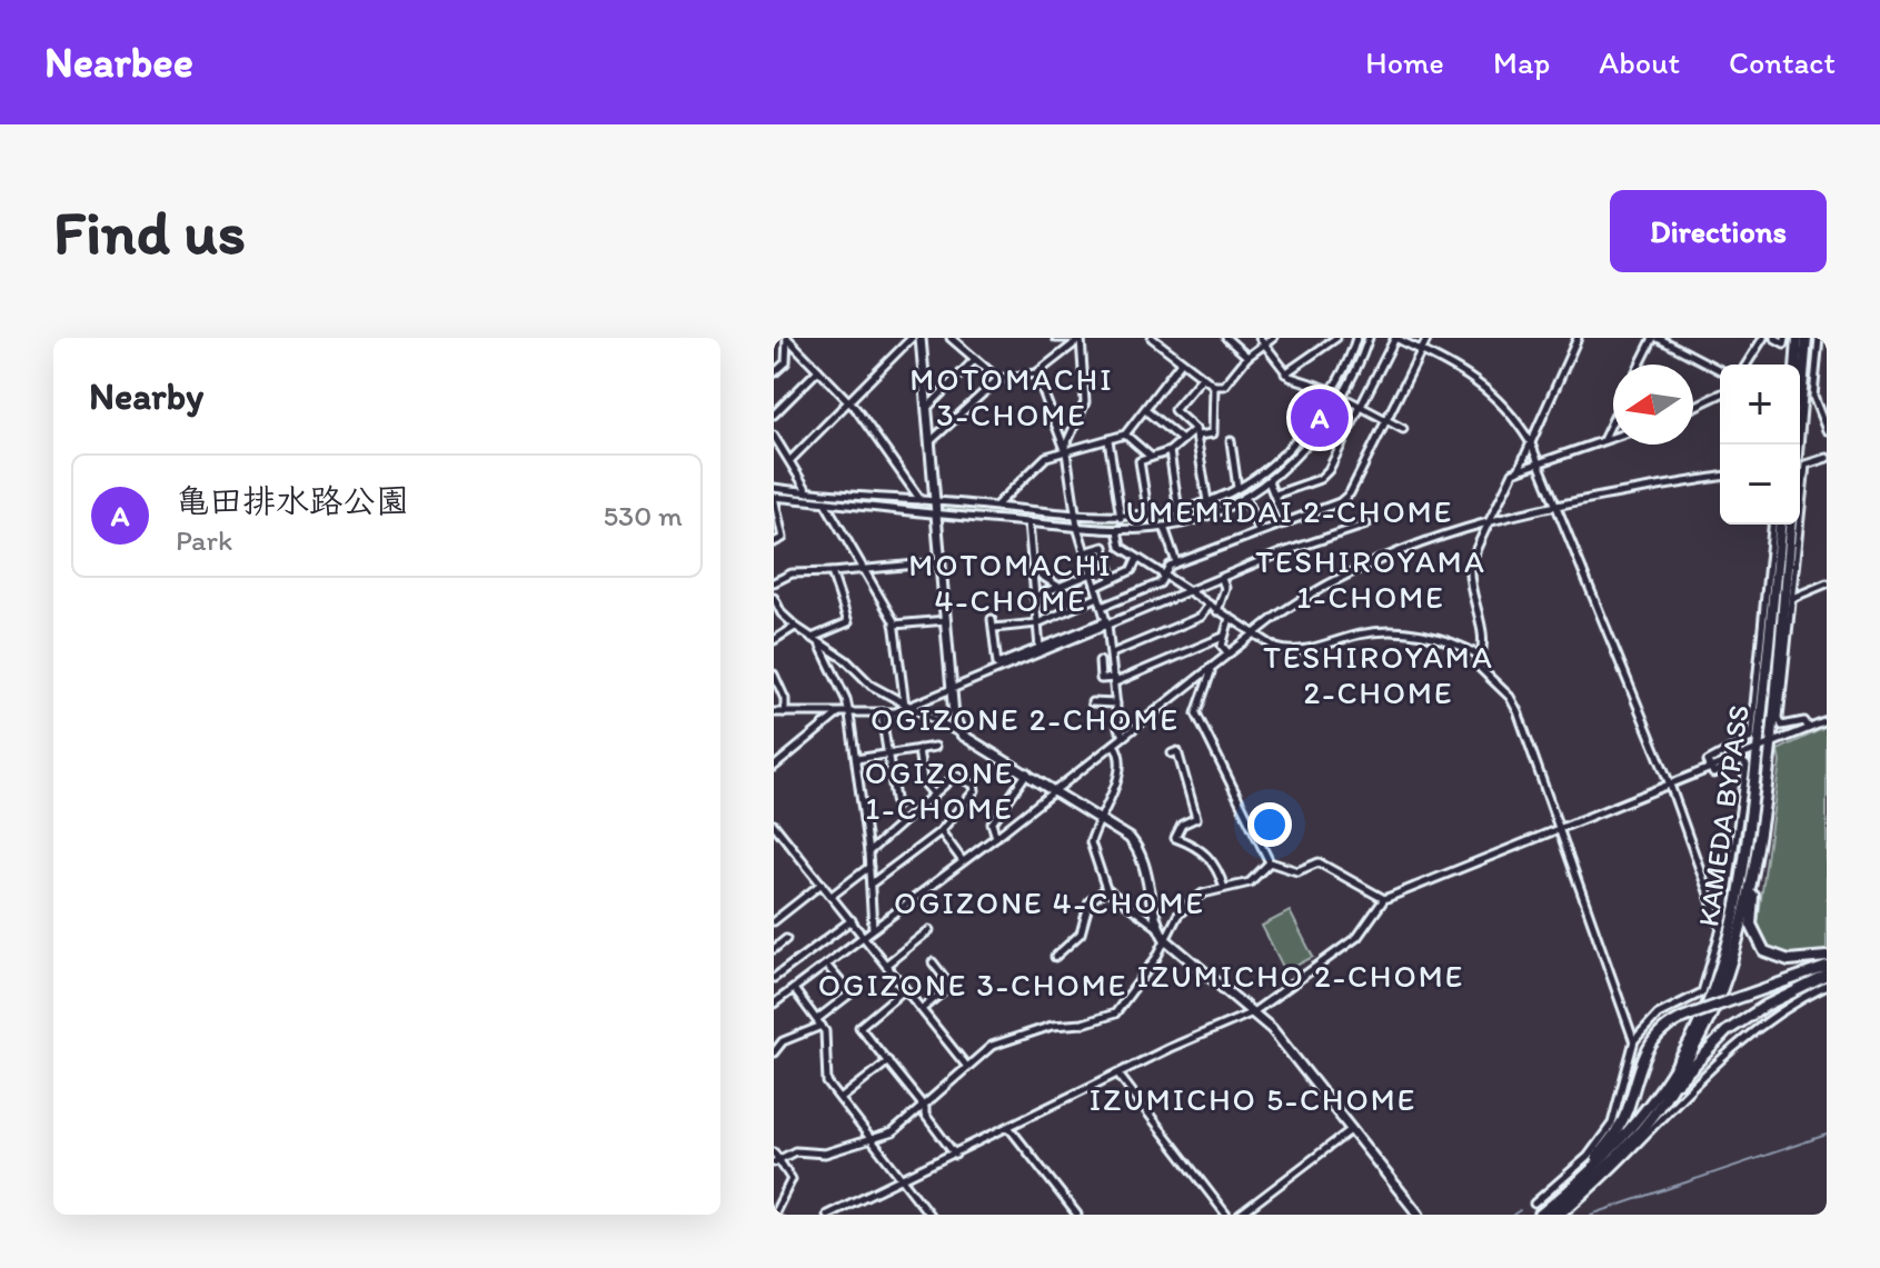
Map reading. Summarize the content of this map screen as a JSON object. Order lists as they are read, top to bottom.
{
  "streets": {
    "highway": ["KAMEDA BYPASS"]
  },
  "districts": [
    "MOTOMACHI 3-CHOME",
    "UMEMIDAI 2-CHOME",
    "TESHIROYAMA 1-CHOME",
    "MOTOMACHI 4-CHOME",
    "TESHIROYAMA 2-CHOME",
    "OGIZONE 2-CHOME",
    "OGIZONE 1-CHOME",
    "OGIZONE 4-CHOME",
    "IZUMICHO 2-CHOME",
    "OGIZONE 3-CHOME",
    "IZUMICHO 5-CHOME"
  ],
  "north": "left",
  "page": {
    "header": "Nearbee",
    "nav": [
      "Home",
      "Map",
      "About",
      "Contact"
    ],
    "buttons": "Directions",
    "title": "Find us",
    "heading": "Nearby",
    "map_buttons": ["+", "−"],
    "pins": "A",
    "list": [
      {
        "mark": "A",
        "name": "亀田排水路公園",
        "note": "Park",
        "value": "530 m"
      }
    ]
  }
}
